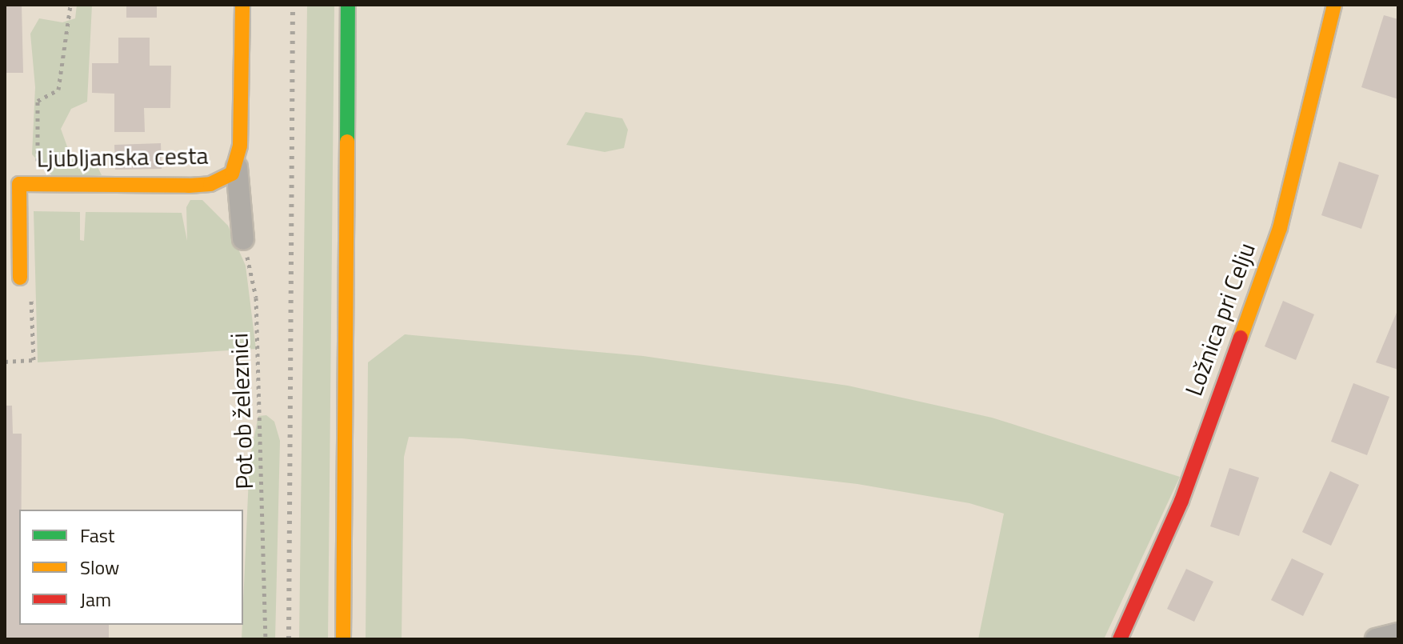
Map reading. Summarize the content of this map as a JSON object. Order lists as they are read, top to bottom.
{
  "streets": {
    "street": ["Ljubljanska cesta", "Ložnica pri Celju"],
    "path": ["Pot ob železnici"]
  },
  "crossings": [
    ["Ljubljanska cesta", "Pot ob železnici"]
  ],
  "legend": ["Fast", "Slow", "Jam"]
}
